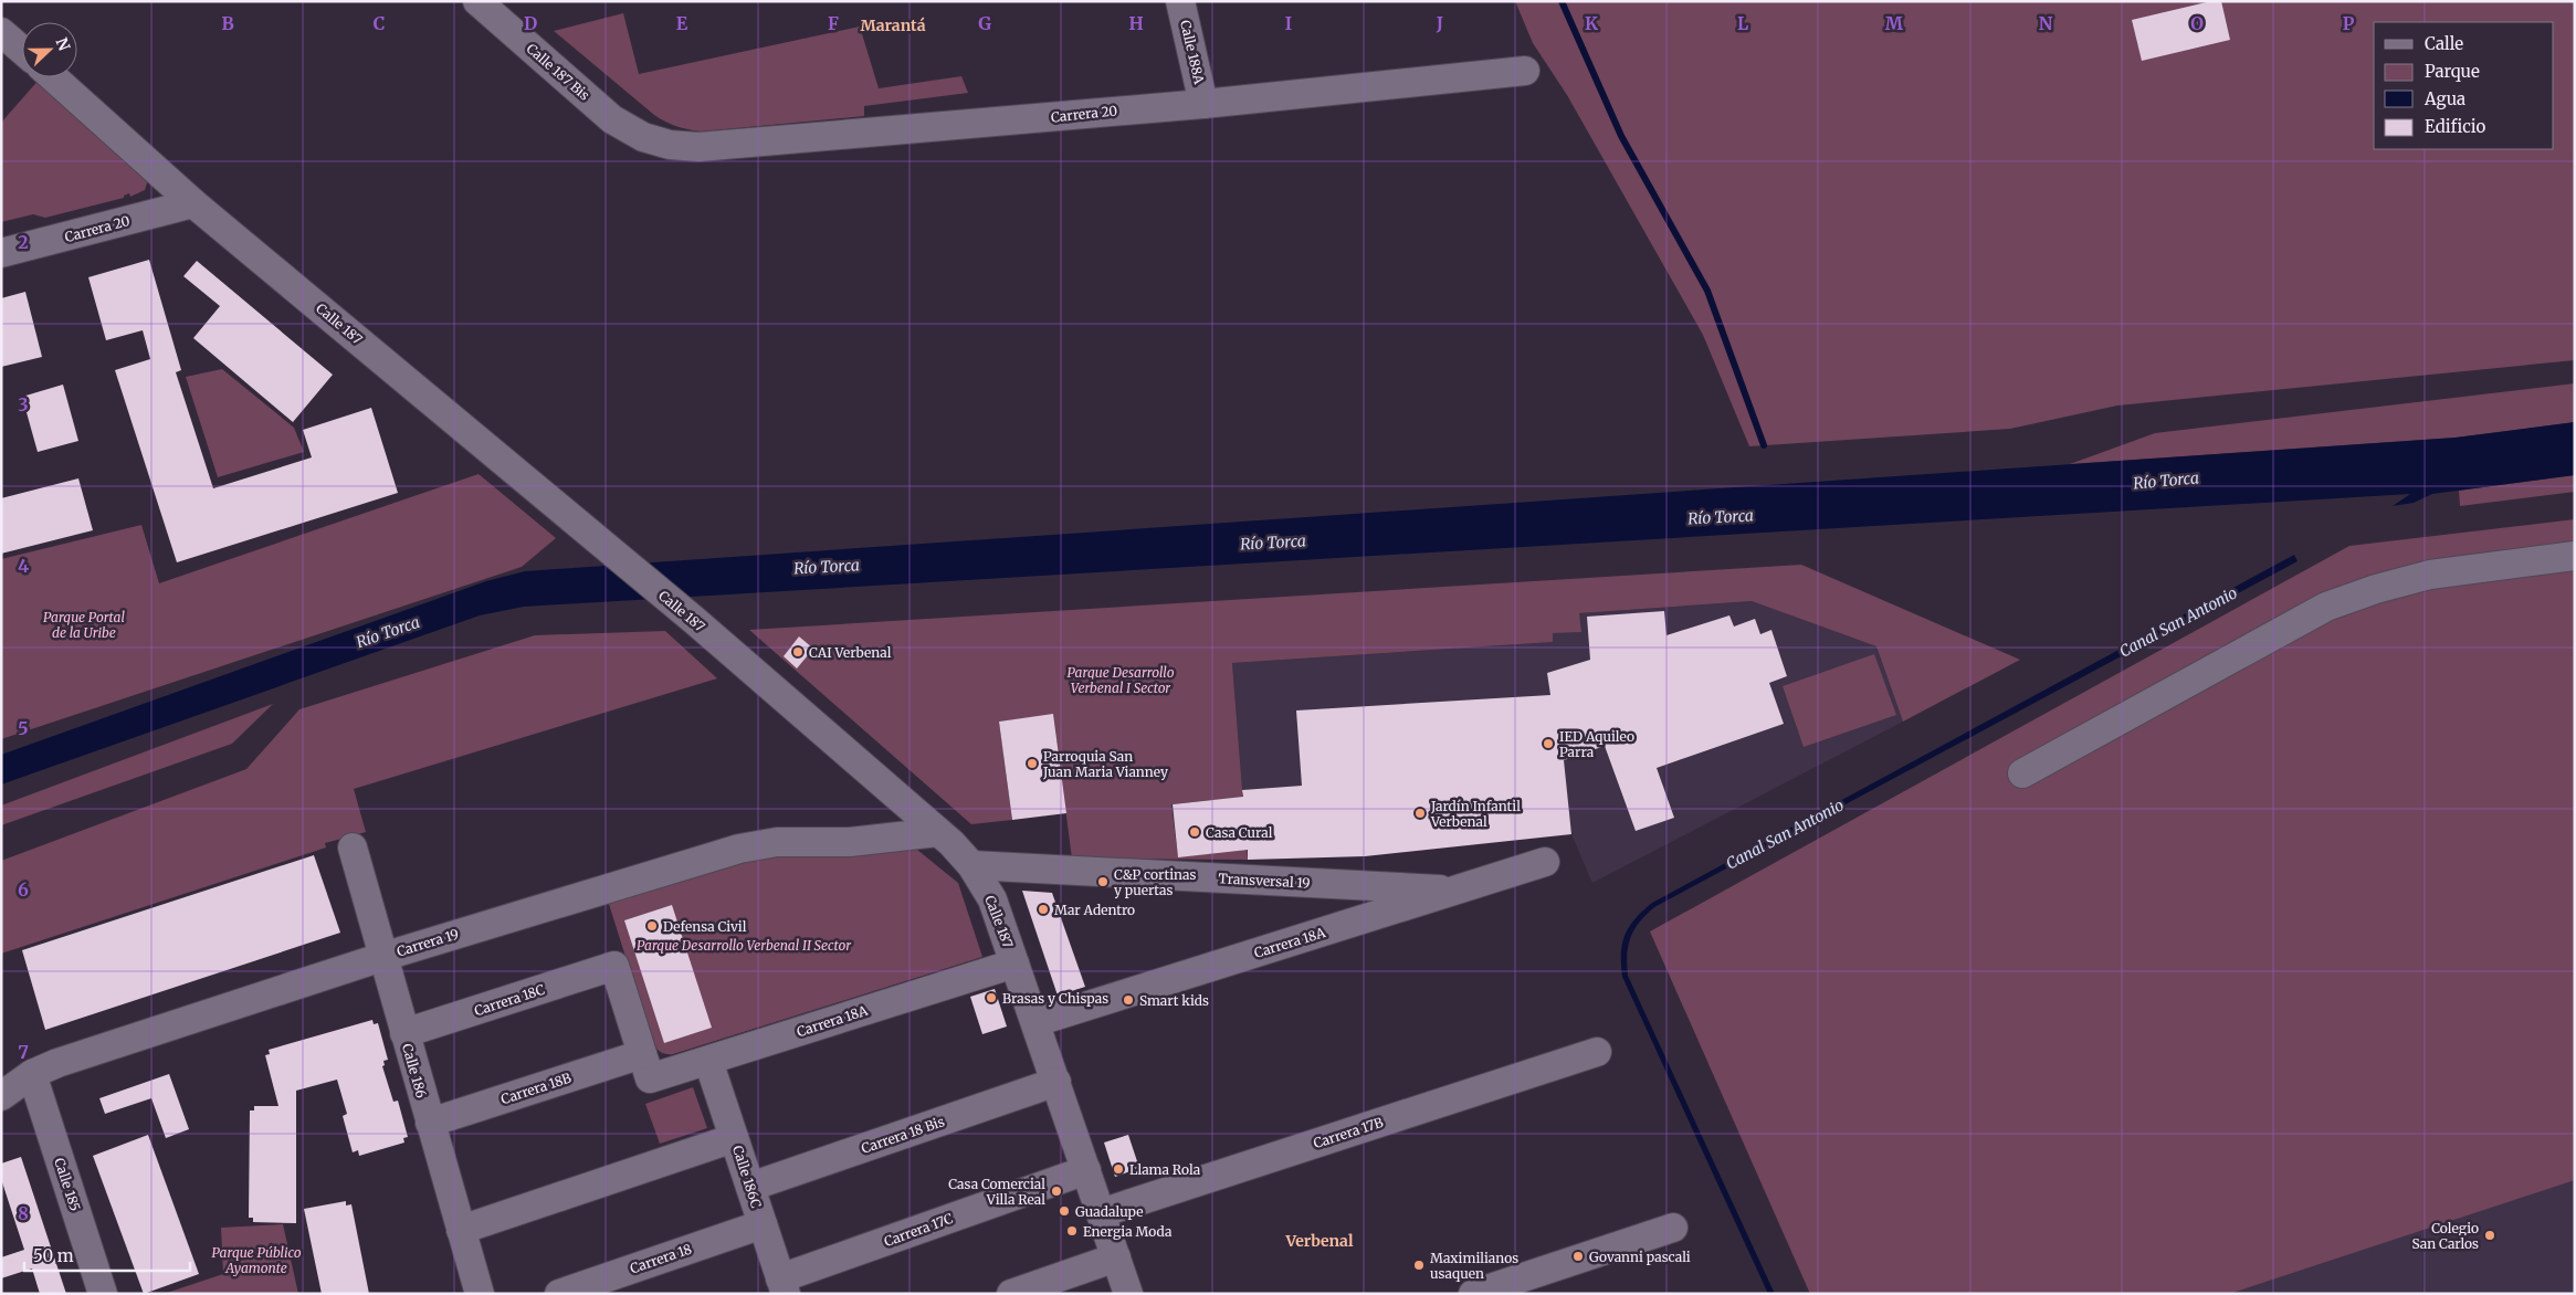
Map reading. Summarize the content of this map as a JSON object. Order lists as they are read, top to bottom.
{
  "streets": {
    "street": [
      "Calle 188A",
      "Calle 187 Bis",
      "Carrera 20",
      "Calle 187",
      "Transversal 19",
      "Carrera 19",
      "Carrera 18A",
      "Carrera 18C",
      "Calle 186",
      "Carrera 18B",
      "Carrera 17B",
      "Carrera 18 Bis",
      "Calle 186C",
      "Calle 185",
      "Carrera 17C",
      "Carrera 18"
    ]
  },
  "crossings": [
    ["Calle 188A", "Carrera 20"],
    ["Calle 187 Bis", "Carrera 20"],
    ["Carrera 20", "Calle 187"],
    ["Calle 187", "Transversal 19"],
    ["Calle 187", "Carrera 19"],
    ["Calle 187", "Carrera 18A"],
    ["Calle 187", "Carrera 17B"],
    ["Calle 187", "Carrera 18 Bis"],
    ["Calle 187", "Carrera 17C"],
    ["Transversal 19", "Carrera 18A"],
    ["Carrera 19", "Calle 186"],
    ["Carrera 19", "Calle 185"],
    ["Carrera 18A", "Carrera 18C"],
    ["Carrera 18A", "Carrera 18B"],
    ["Carrera 18A", "Calle 186C"],
    ["Carrera 18C", "Calle 186"],
    ["Carrera 18C", "Carrera 18B"],
    ["Calle 186", "Carrera 18B"],
    ["Carrera 18 Bis", "Calle 186C"],
    ["Calle 186C", "Carrera 17C"],
    ["Calle 186C", "Carrera 18"]
  ],
  "districts": ["Marantá", "Verbenal"],
  "water": ["Río Torca", "Canal San Antonio"],
  "parks": [
    "Parque Portal de la Uribe",
    "Parque Desarrollo Verbenal I Sector",
    "Parque Desarrollo Verbenal II Sector",
    "Parque Público Ayamonte"
  ],
  "places": [
    "CAI Verbenal",
    "IED Aquileo Parra",
    "Parroquia San Juan Maria Vianney",
    "Jardín Infantil Verbenal",
    "Casa Cural",
    "C&P cortinas y puertas",
    "Mar Adentro",
    "Defensa Civil",
    "Brasas y Chispas",
    "Smart kids",
    "Llama Rola",
    "Casa Comercial Villa Real",
    "Guadalupe",
    "Energia Moda",
    "Colegio San Carlos",
    "Govanni pascali",
    "Maximilianos usaquen"
  ],
  "legend": [
    "Calle",
    "Parque",
    "Agua",
    "Edificio"
  ],
  "scale_bar": "50 m",
  "north": "right",
  "grid": {
    "columns": [
      "B",
      "C",
      "D",
      "E",
      "F",
      "G",
      "H",
      "I",
      "J",
      "K",
      "L",
      "M",
      "N",
      "O",
      "P"
    ],
    "rows": [
      "2",
      "3",
      "4",
      "5",
      "6",
      "7",
      "8"
    ]
  }
}
